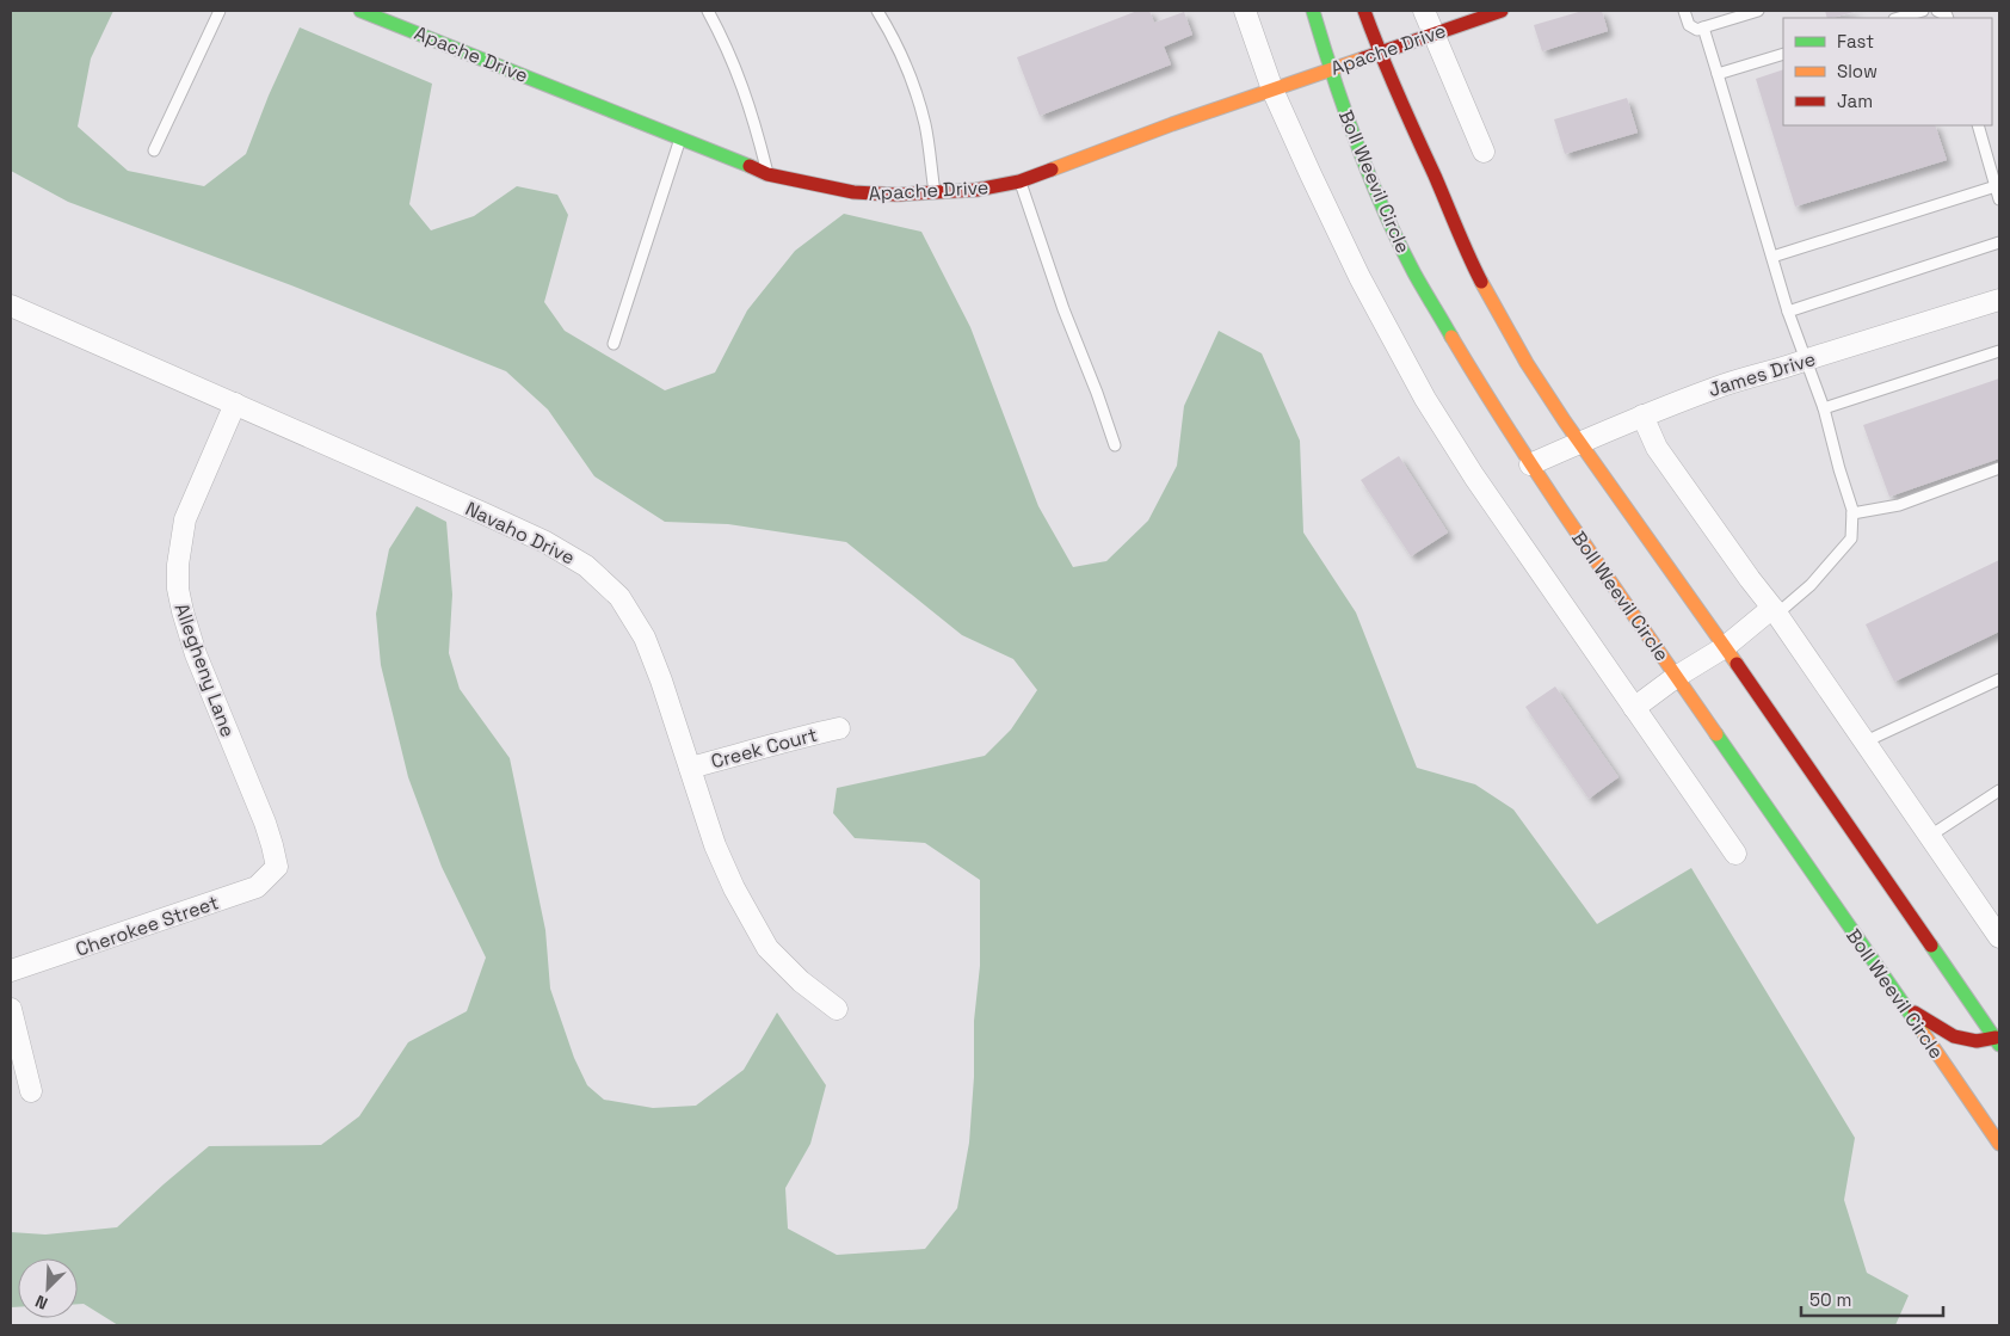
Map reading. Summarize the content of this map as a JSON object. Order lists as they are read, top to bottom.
{
  "streets": {
    "main road": ["Apache Drive", "Boll Weevil Circle"],
    "street": [
      "James Drive",
      "Navaho Drive",
      "Allegheny Lane",
      "Creek Court",
      "Cherokee Street"
    ]
  },
  "crossings": [
    ["Apache Drive", "Boll Weevil Circle"],
    ["Boll Weevil Circle", "James Drive"],
    ["Navaho Drive", "Allegheny Lane"],
    ["Navaho Drive", "Creek Court"],
    ["Allegheny Lane", "Cherokee Street"]
  ],
  "legend": ["Fast", "Slow", "Jam"],
  "scale_bar": "50 m",
  "north": "bottom left"
}
